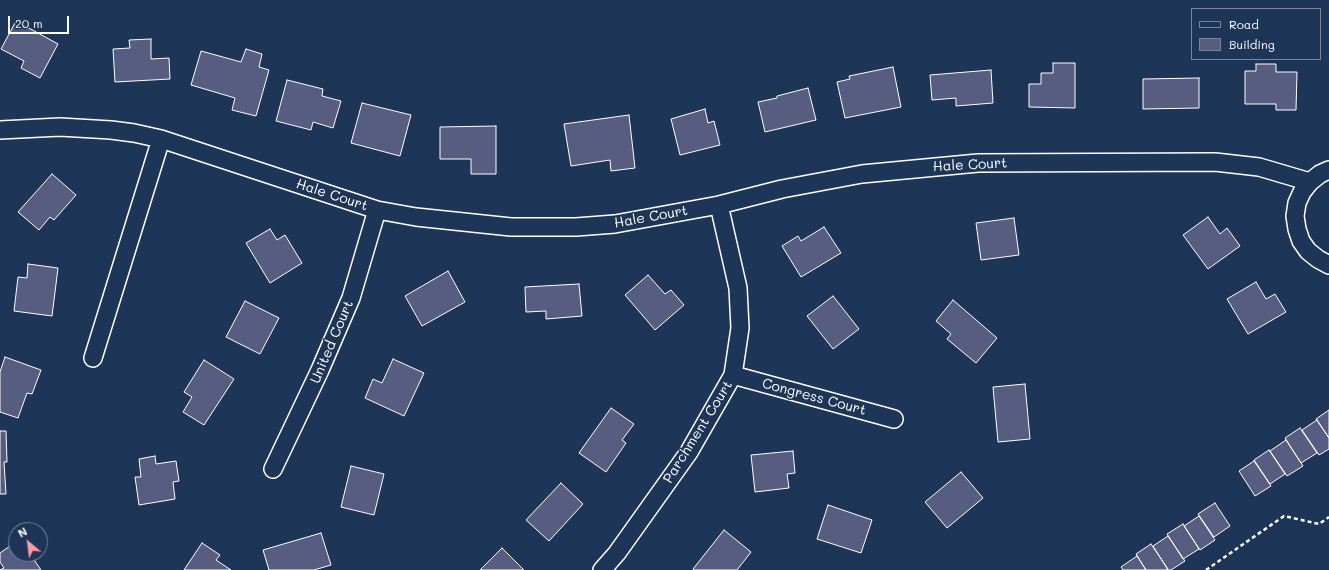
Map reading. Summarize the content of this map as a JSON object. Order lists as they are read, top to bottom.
{
  "streets": {
    "street": [
      "Hale Court",
      "United Court",
      "Congress Court",
      "Parchment Court"
    ]
  },
  "crossings": [
    ["Hale Court", "United Court"],
    ["Hale Court", "Parchment Court"],
    ["Congress Court", "Parchment Court"]
  ],
  "legend": ["Road", "Building"],
  "scale_bar": "20 m",
  "north": "top left"
}
